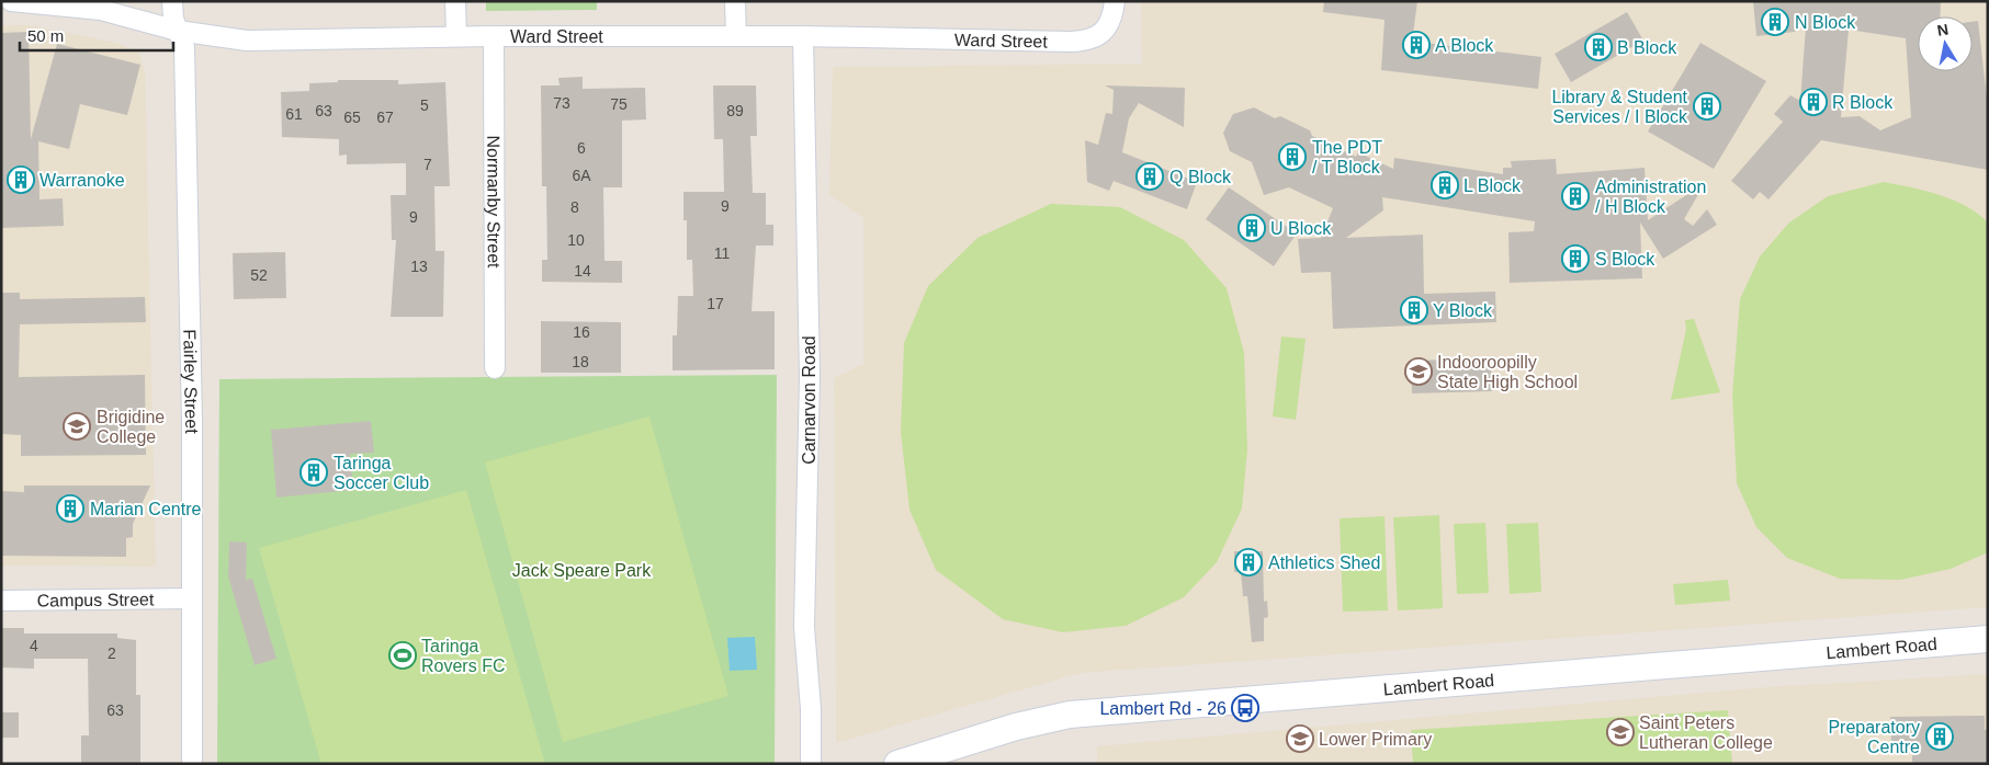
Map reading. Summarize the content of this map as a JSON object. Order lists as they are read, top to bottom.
{
  "streets": {
    "main road": ["Lambert Road"],
    "street": [
      "Ward Street",
      "Normanby Street",
      "Fairley Street",
      "Carnarvon Road",
      "Campus Street"
    ]
  },
  "crossings": [
    ["Ward Street", "Normanby Street"],
    ["Ward Street", "Fairley Street"],
    ["Ward Street", "Carnarvon Road"],
    ["Fairley Street", "Campus Street"]
  ],
  "parks": ["Jack Speare Park"],
  "places": {
    "building": [
      "N Block",
      "A Block",
      "B Block",
      "R Block",
      "Library & Student Services / I Block",
      "The PDT / T Block",
      "Q Block",
      "Warranoke",
      "L Block",
      "Administration / H Block",
      "U Block",
      "S Block",
      "Y Block",
      "Taringa Soccer Club",
      "Marian Centre",
      "Athletics Shed",
      "Preparatory Centre"
    ],
    "school or university": [
      "Indooroopilly State High School",
      "Brigidine College",
      "Saint Peters Lutheran College",
      "Lower Primary"
    ],
    "sports": ["Taringa Rovers FC"],
    "bus stop": ["Lambert Rd - 26"]
  },
  "house_numbers": [
    "73",
    "75",
    "5",
    "63",
    "89",
    "61",
    "65",
    "67",
    "6",
    "7",
    "6A",
    "9",
    "8",
    "9",
    "10",
    "11",
    "13",
    "14",
    "52",
    "17",
    "16",
    "18",
    "4",
    "2",
    "63"
  ],
  "scale_bar": "50 m",
  "north": "top"
}
